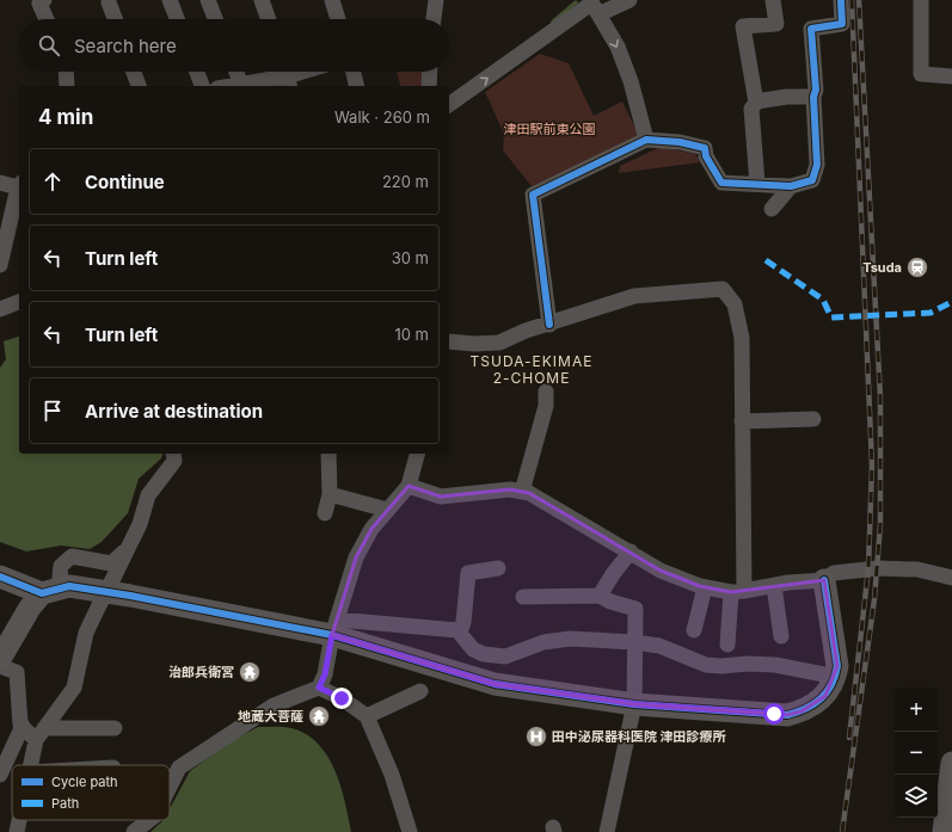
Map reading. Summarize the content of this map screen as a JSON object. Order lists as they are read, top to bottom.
{
  "districts": ["TSUDA-EKIMAE 2-CHOME"],
  "parks": ["津田駅前東公園"],
  "places": {
    "station": ["Tsuda"],
    "temple": ["治郎兵衛宮", "地蔵大菩薩"],
    "hospital": ["田中泌尿器科医院 津田診療所"]
  },
  "legend": ["Cycle path", "Path"],
  "page": {
    "search": "Search here",
    "heading": ["4 min", "Walk · 260 m"],
    "list": [
      ["Continue", "220 m"],
      ["Turn left", "30 m"],
      ["Turn left", "10 m"],
      "Arrive at destination"
    ],
    "map_buttons": ["+", "−"]
  }
}
